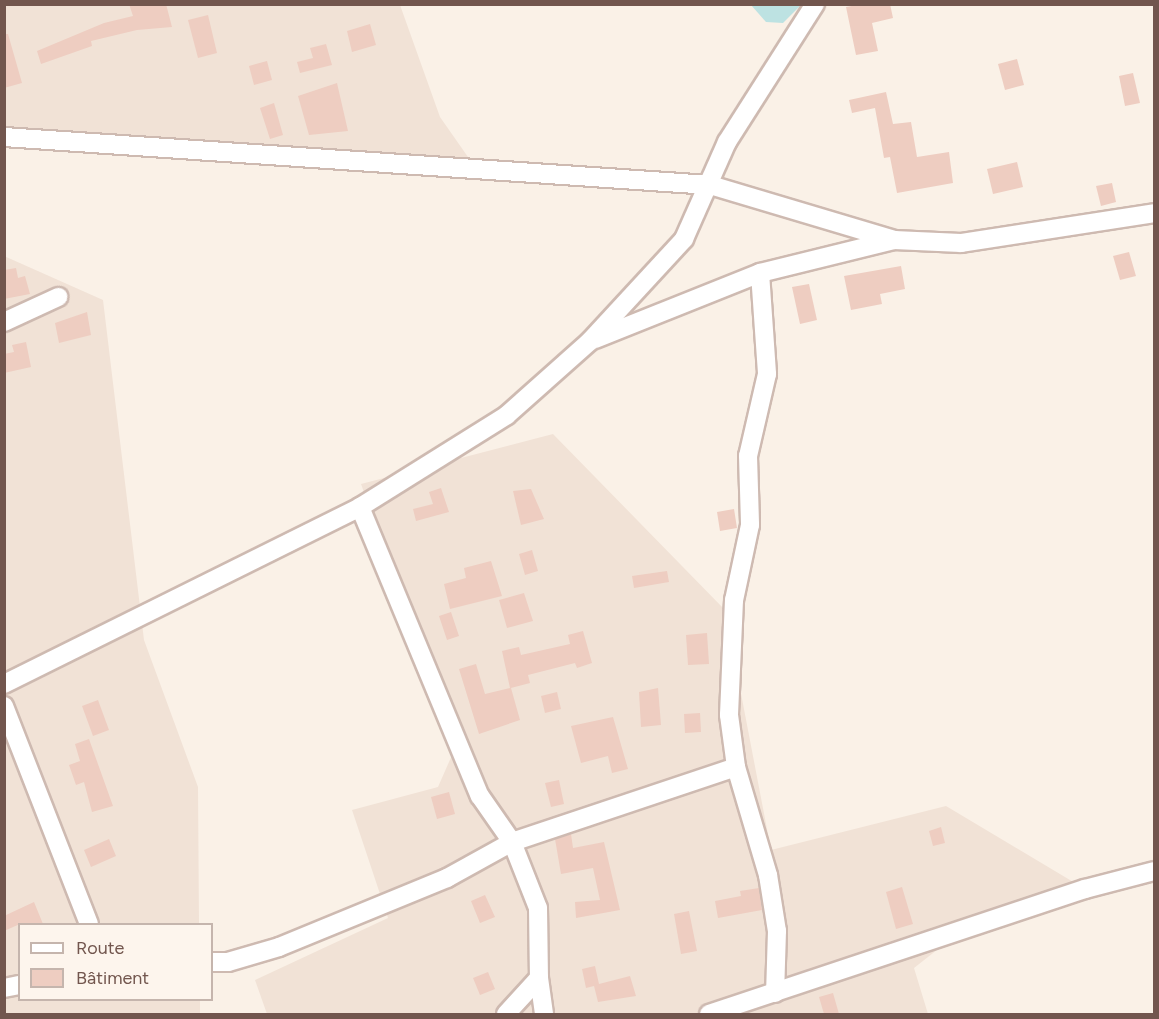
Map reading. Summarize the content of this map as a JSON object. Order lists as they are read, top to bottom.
{
  "legend": ["Route", "Bâtiment"]
}
